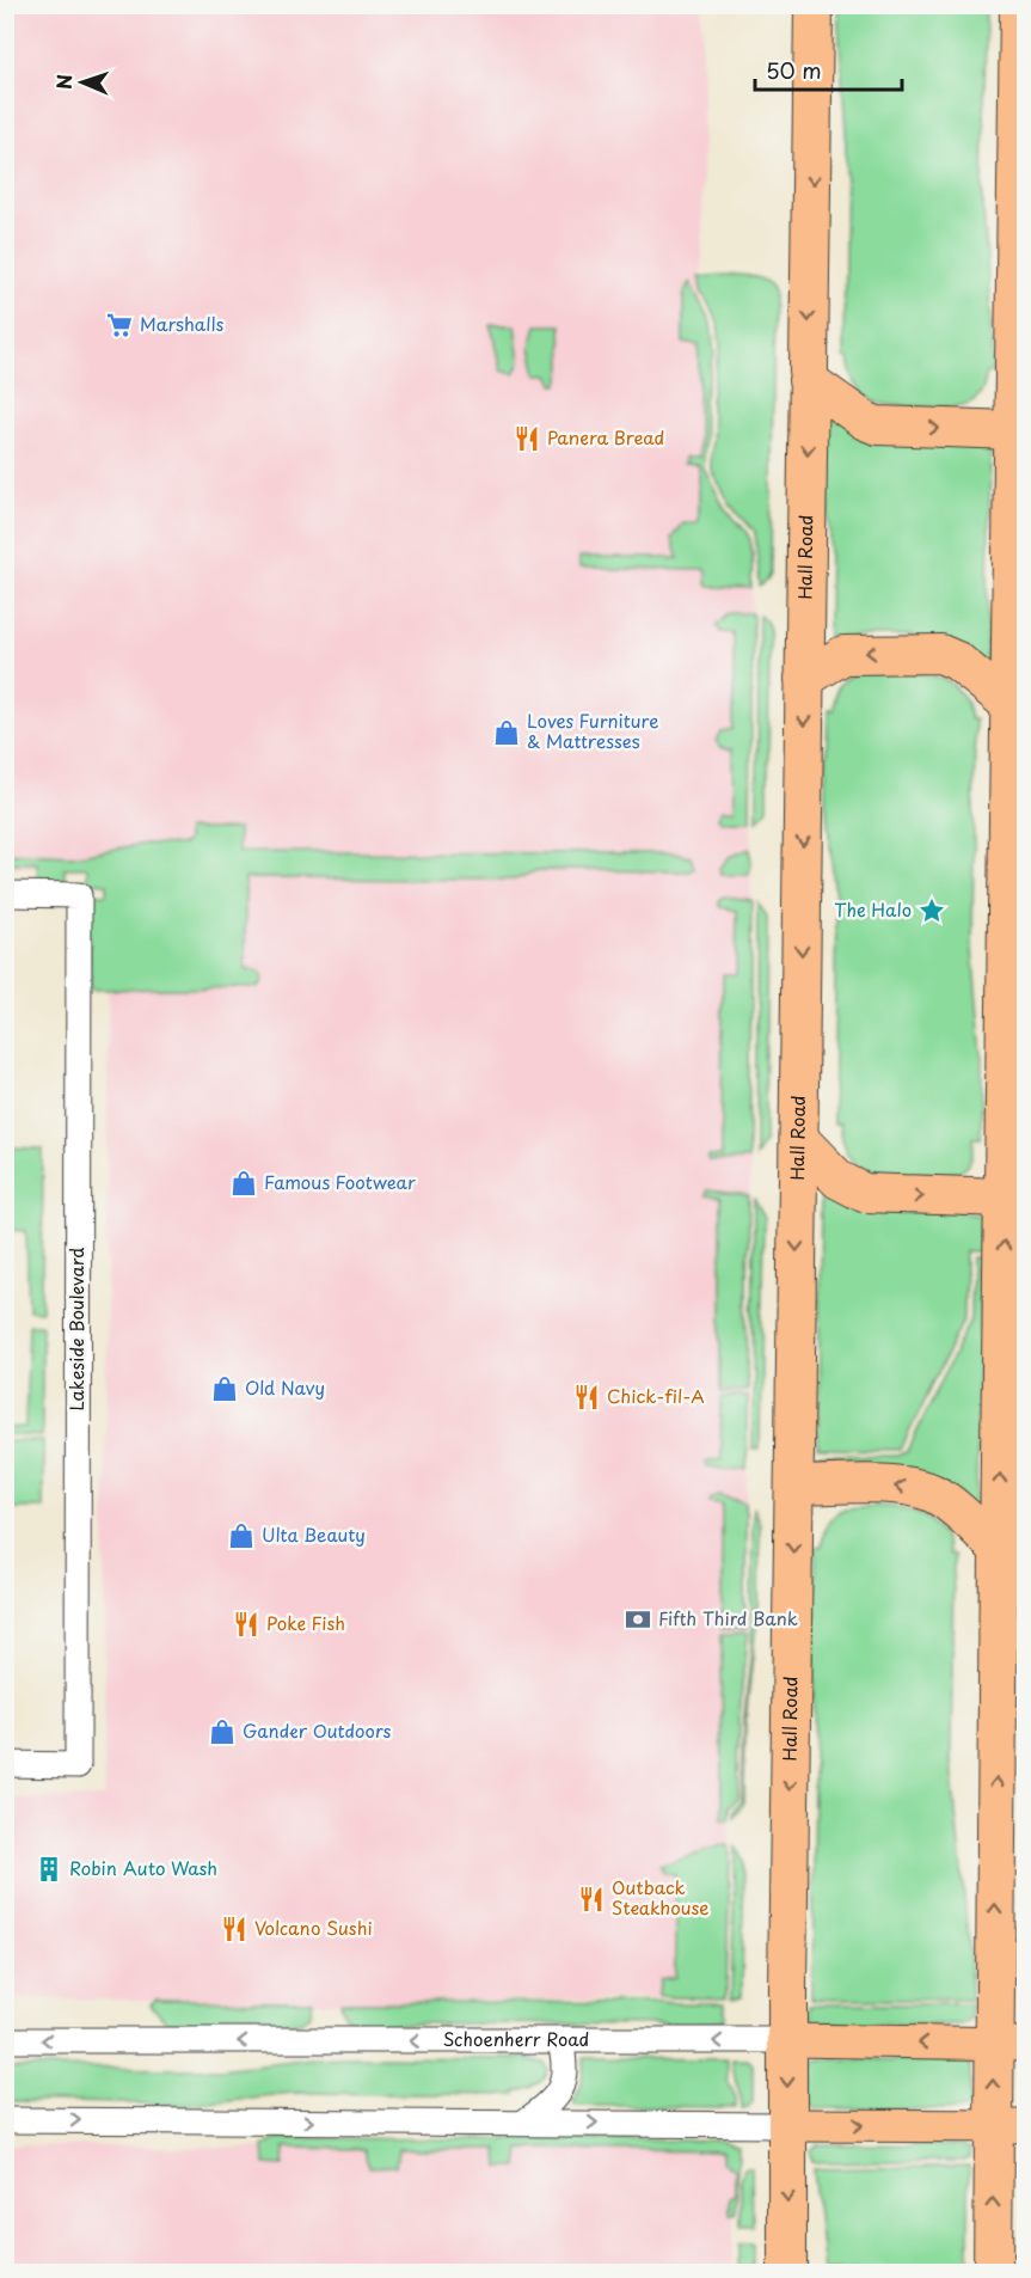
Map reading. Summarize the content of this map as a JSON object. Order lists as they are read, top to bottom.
{
  "streets": {
    "highway": ["Hall Road"],
    "main road": ["Schoenherr Road"],
    "street": ["Lakeside Boulevard"]
  },
  "crossings": [
    ["Hall Road", "Schoenherr Road"]
  ],
  "places": {
    "supermarket": ["Marshalls"],
    "restaurant": [
      "Panera Bread",
      "Chick-fil-A",
      "Poke Fish",
      "Outback Steakhouse",
      "Volcano Sushi"
    ],
    "shop": [
      "Loves Furniture & Mattresses",
      "Famous Footwear",
      "Old Navy",
      "Ulta Beauty",
      "Gander Outdoors"
    ],
    "place": ["The Halo"],
    "bank": ["Fifth Third Bank"],
    "building": ["Robin Auto Wash"]
  },
  "scale_bar": "50 m",
  "north": "left"
}
